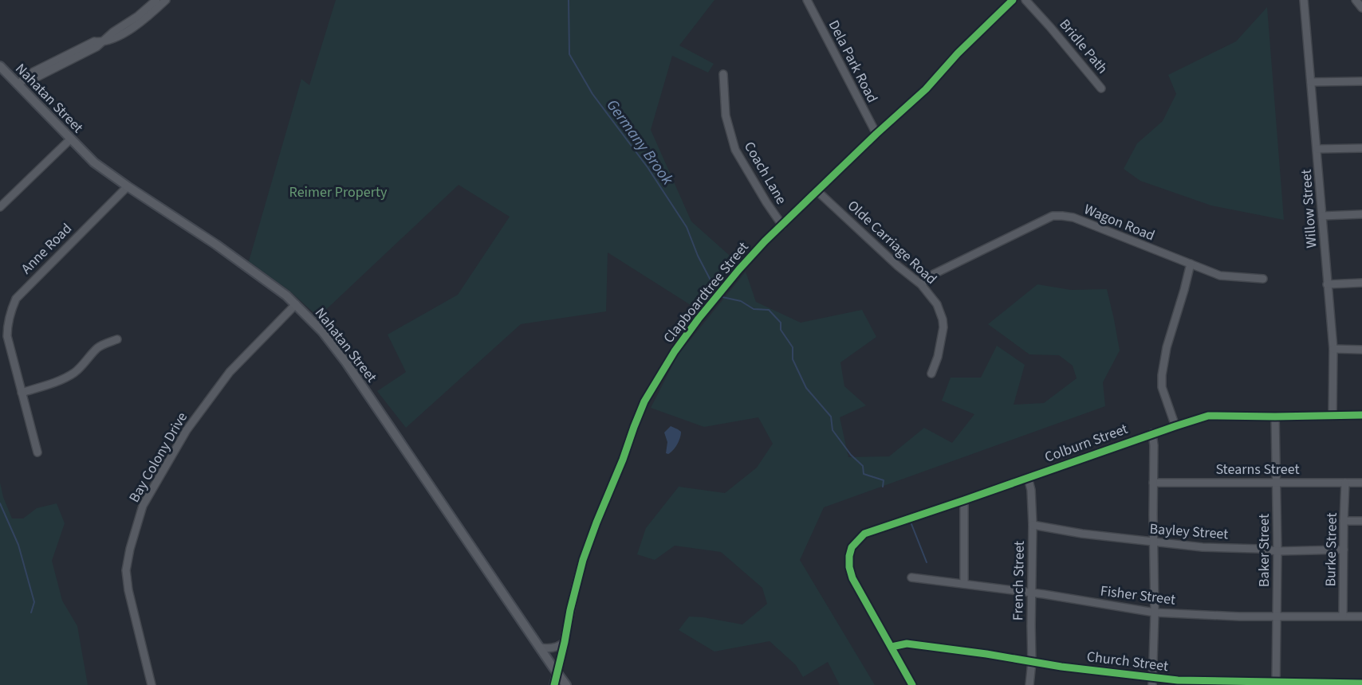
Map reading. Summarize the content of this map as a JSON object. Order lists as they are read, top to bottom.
{
  "streets": {
    "main road": ["Nahatan Street", "Clapboardtree Street"],
    "street": [
      "Bridle Path",
      "Dela Park Road",
      "Coach Lane",
      "Willow Street",
      "Wagon Road",
      "Olde Carriage Road",
      "Anne Road",
      "Colburn Street",
      "Bay Colony Drive",
      "Stearns Street",
      "Bayley Street",
      "Burke Street",
      "Baker Street",
      "French Street",
      "Fisher Street",
      "Church Street"
    ]
  },
  "crossings": [
    ["Dela Park Road", "Clapboardtree Street"],
    ["Nahatan Street", "Anne Road"],
    ["Nahatan Street", "Clapboardtree Street"],
    ["Nahatan Street", "Bay Colony Drive"],
    ["Coach Lane", "Clapboardtree Street"],
    ["Willow Street", "Colburn Street"],
    ["Wagon Road", "Olde Carriage Road"],
    ["Olde Carriage Road", "Clapboardtree Street"],
    ["Colburn Street", "Baker Street"],
    ["Colburn Street", "French Street"],
    ["Colburn Street", "Church Street"],
    ["Stearns Street", "Burke Street"],
    ["Stearns Street", "Baker Street"],
    ["Bayley Street", "Burke Street"],
    ["Bayley Street", "Baker Street"],
    ["Bayley Street", "French Street"],
    ["Burke Street", "Fisher Street"],
    ["Baker Street", "Fisher Street"],
    ["Baker Street", "Church Street"],
    ["French Street", "Fisher Street"],
    ["French Street", "Church Street"]
  ],
  "water": ["Germany Brook"],
  "parks": ["Reimer Property"]
}
